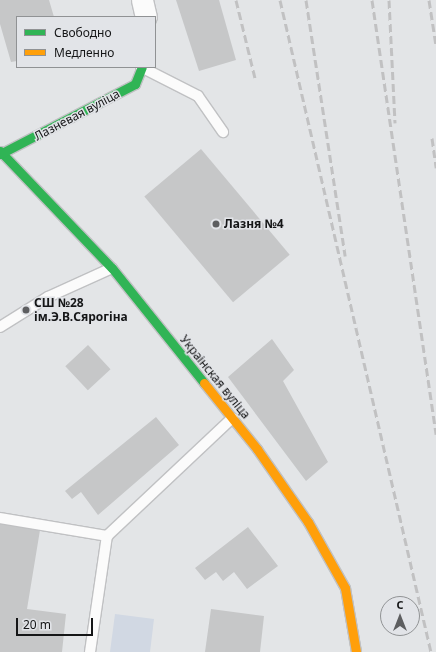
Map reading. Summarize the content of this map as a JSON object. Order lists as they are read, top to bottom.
{
  "streets": {
    "street": ["Лазневая вуліца", "Украінская вуліца"]
  },
  "crossings": [
    ["Лазневая вуліца", "Украінская вуліца"]
  ],
  "places": ["Лазня №4", "СШ №28 ім.Э.В.Сярогіна"],
  "legend": ["Свободно", "Медленно"],
  "scale_bar": "20 m",
  "north": "top"
}
